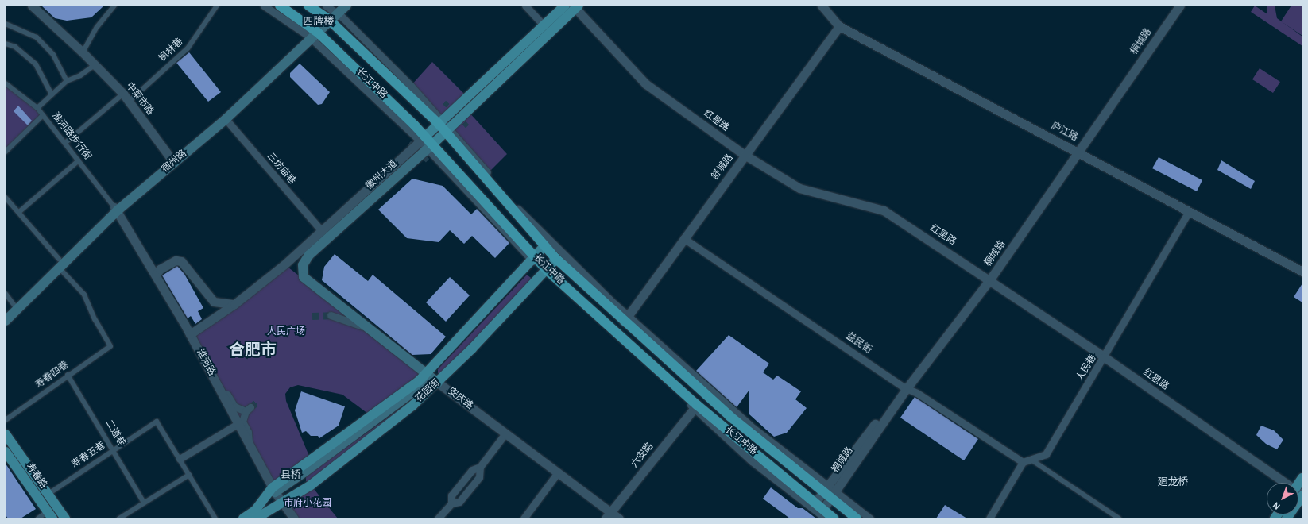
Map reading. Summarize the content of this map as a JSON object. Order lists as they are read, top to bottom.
{
  "streets": {
    "highway": ["长江中路"],
    "main road": [
      "宿州路",
      "徽州大道",
      "花园街",
      "安庆路",
      "寿春路"
    ],
    "street": [
      "桐城路",
      "枫林巷",
      "中菜市路",
      "红星路",
      "庐江路",
      "淮河路步行街",
      "舒城路",
      "三坊庙巷",
      "益民街",
      "淮河路",
      "人民巷",
      "寿春四巷",
      "二道巷",
      "寿春五巷",
      "六安路"
    ]
  },
  "crossings": [
    ["桐城路", "长江中路"],
    ["桐城路", "红星路"],
    ["桐城路", "庐江路"],
    ["桐城路", "益民街"],
    ["枫林巷", "中菜市路"],
    ["长江中路", "宿州路"],
    ["长江中路", "舒城路"],
    ["长江中路", "徽州大道"],
    ["长江中路", "花园街"],
    ["长江中路", "六安路"],
    ["中菜市路", "宿州路"],
    ["红星路", "舒城路"],
    ["红星路", "徽州大道"],
    ["红星路", "人民巷"],
    ["庐江路", "舒城路"],
    ["庐江路", "人民巷"],
    ["淮河路步行街", "宿州路"],
    ["淮河路步行街", "淮河路"],
    ["宿州路", "三坊庙巷"],
    ["宿州路", "淮河路"],
    ["宿州路", "寿春四巷"],
    ["舒城路", "益民街"],
    ["三坊庙巷", "徽州大道"],
    ["徽州大道", "淮河路"],
    ["徽州大道", "安庆路"],
    ["益民街", "人民巷"],
    ["淮河路", "花园街"],
    ["寿春四巷", "二道巷"],
    ["花园街", "安庆路"],
    ["安庆路", "六安路"],
    ["二道巷", "寿春五巷"],
    ["寿春五巷", "寿春路"]
  ],
  "districts": [
    "四牌楼",
    "合肥市",
    "县桥",
    "廻龙桥"
  ],
  "parks": ["人民广场", "市府小花园"],
  "north": "bottom left"
}
